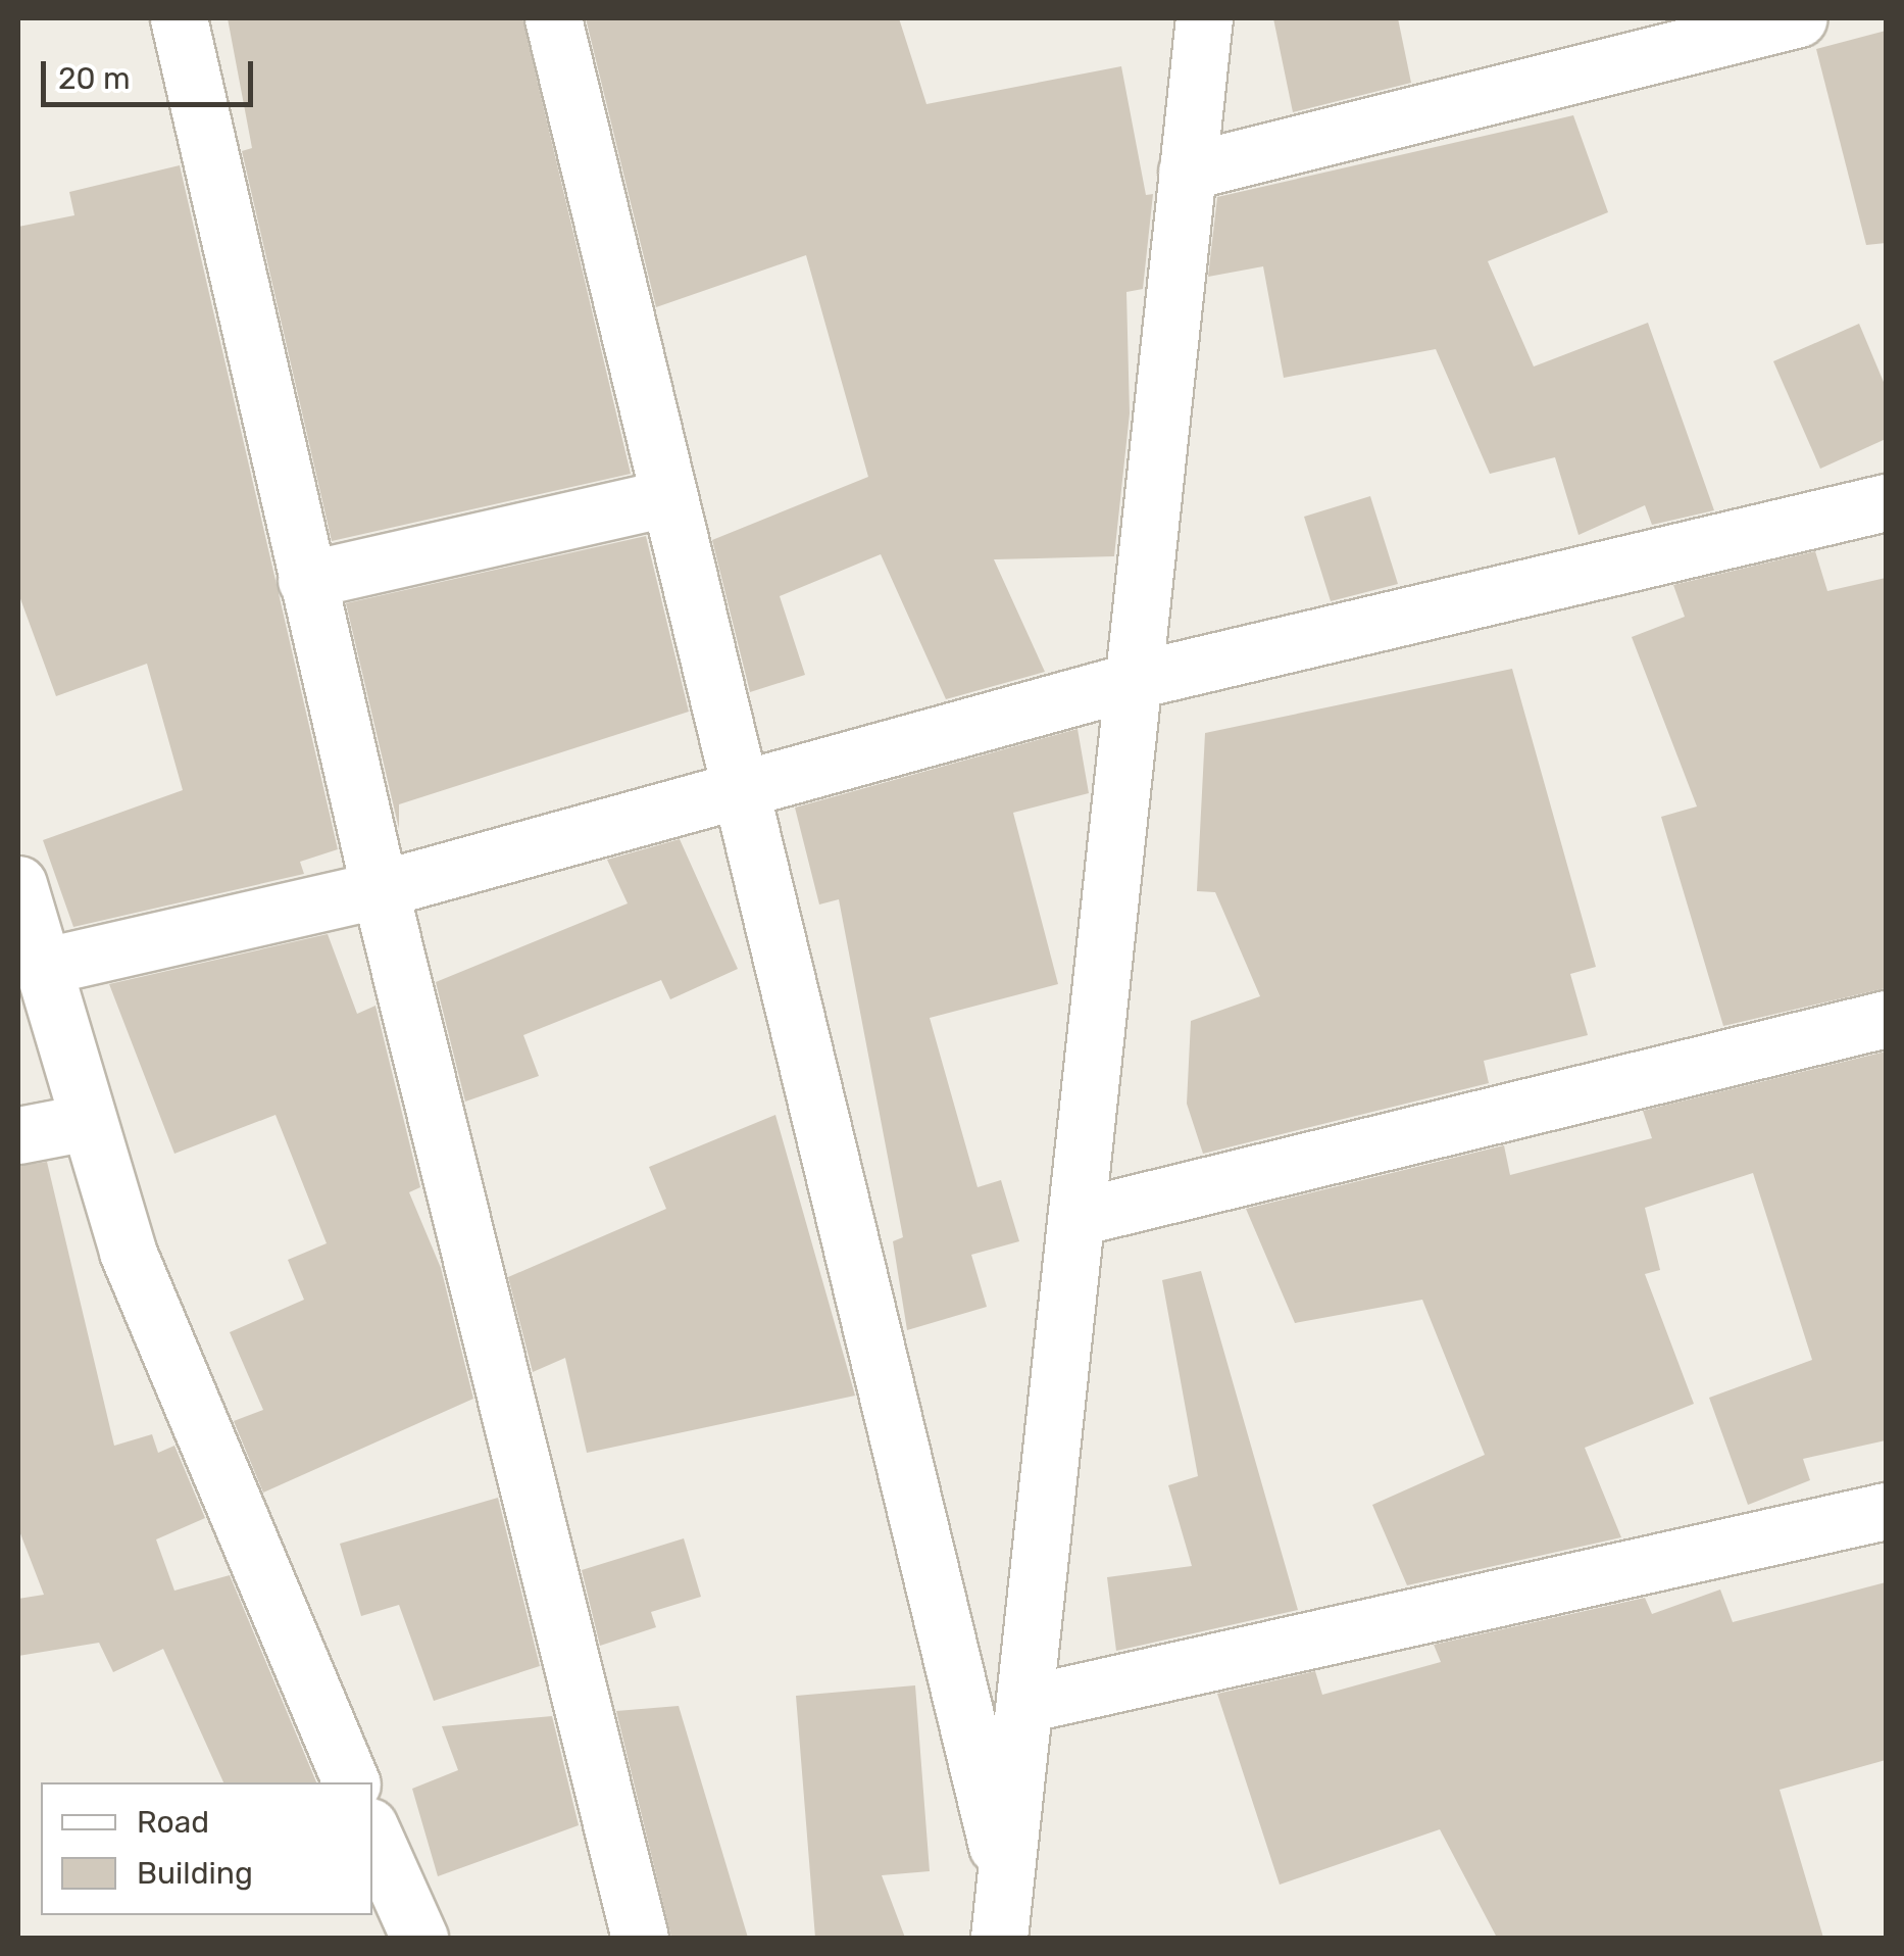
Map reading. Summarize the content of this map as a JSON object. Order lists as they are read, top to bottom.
{
  "legend": ["Road", "Building"],
  "scale_bar": "20 m"
}
